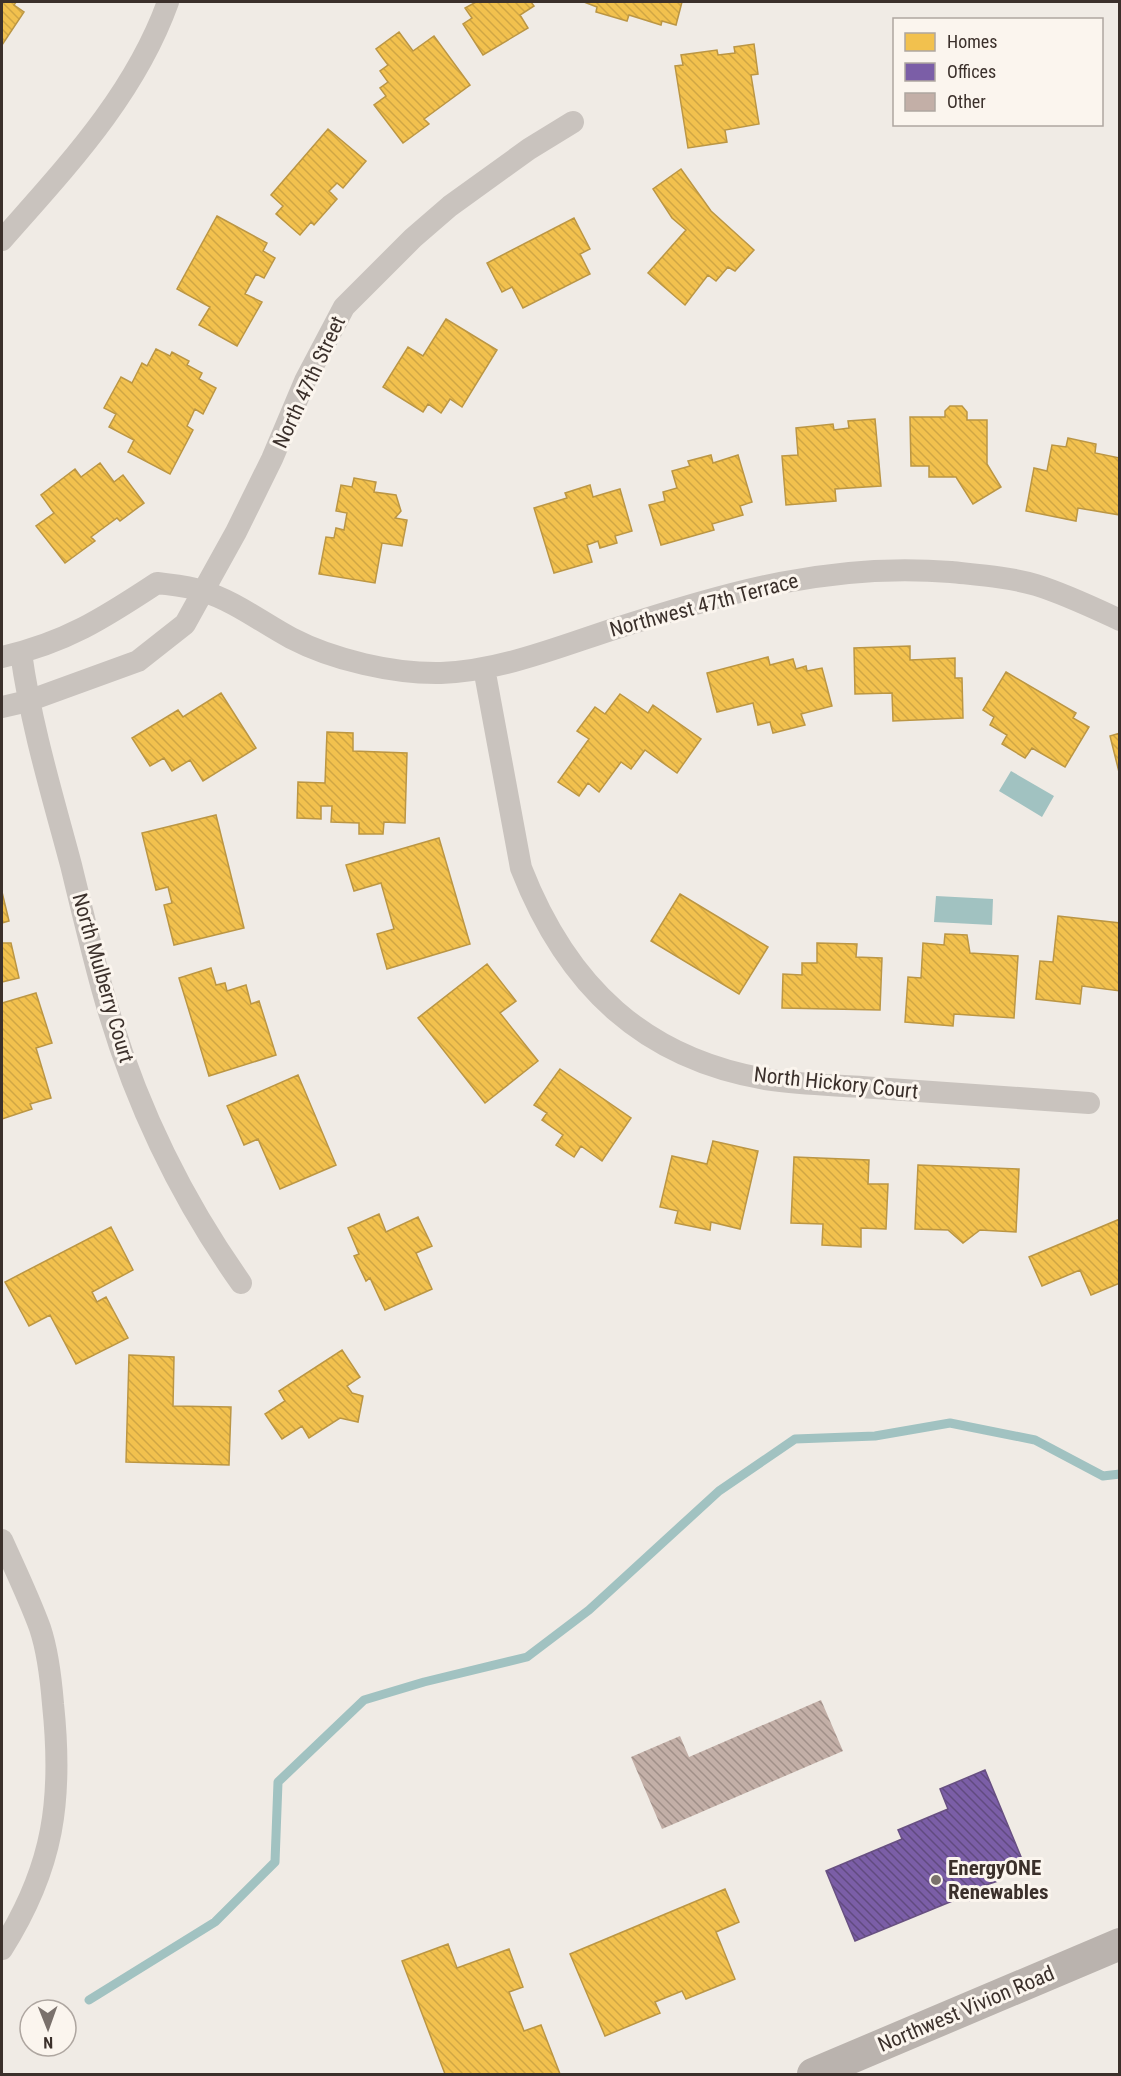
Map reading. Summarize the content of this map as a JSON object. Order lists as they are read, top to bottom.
{
  "streets": {
    "main road": ["Northwest Vivion Road"],
    "street": [
      "North 47th Street",
      "Northwest 47th Terrace",
      "North Mulberry Court",
      "North Hickory Court"
    ]
  },
  "crossings": [
    ["North 47th Street", "Northwest 47th Terrace"],
    ["North 47th Street", "North Mulberry Court"],
    ["Northwest 47th Terrace", "North Mulberry Court"],
    ["Northwest 47th Terrace", "North Hickory Court"]
  ],
  "places": ["EnergyONE Renewables"],
  "legend": ["Homes", "Offices", "Other"],
  "north": "bottom"
}
